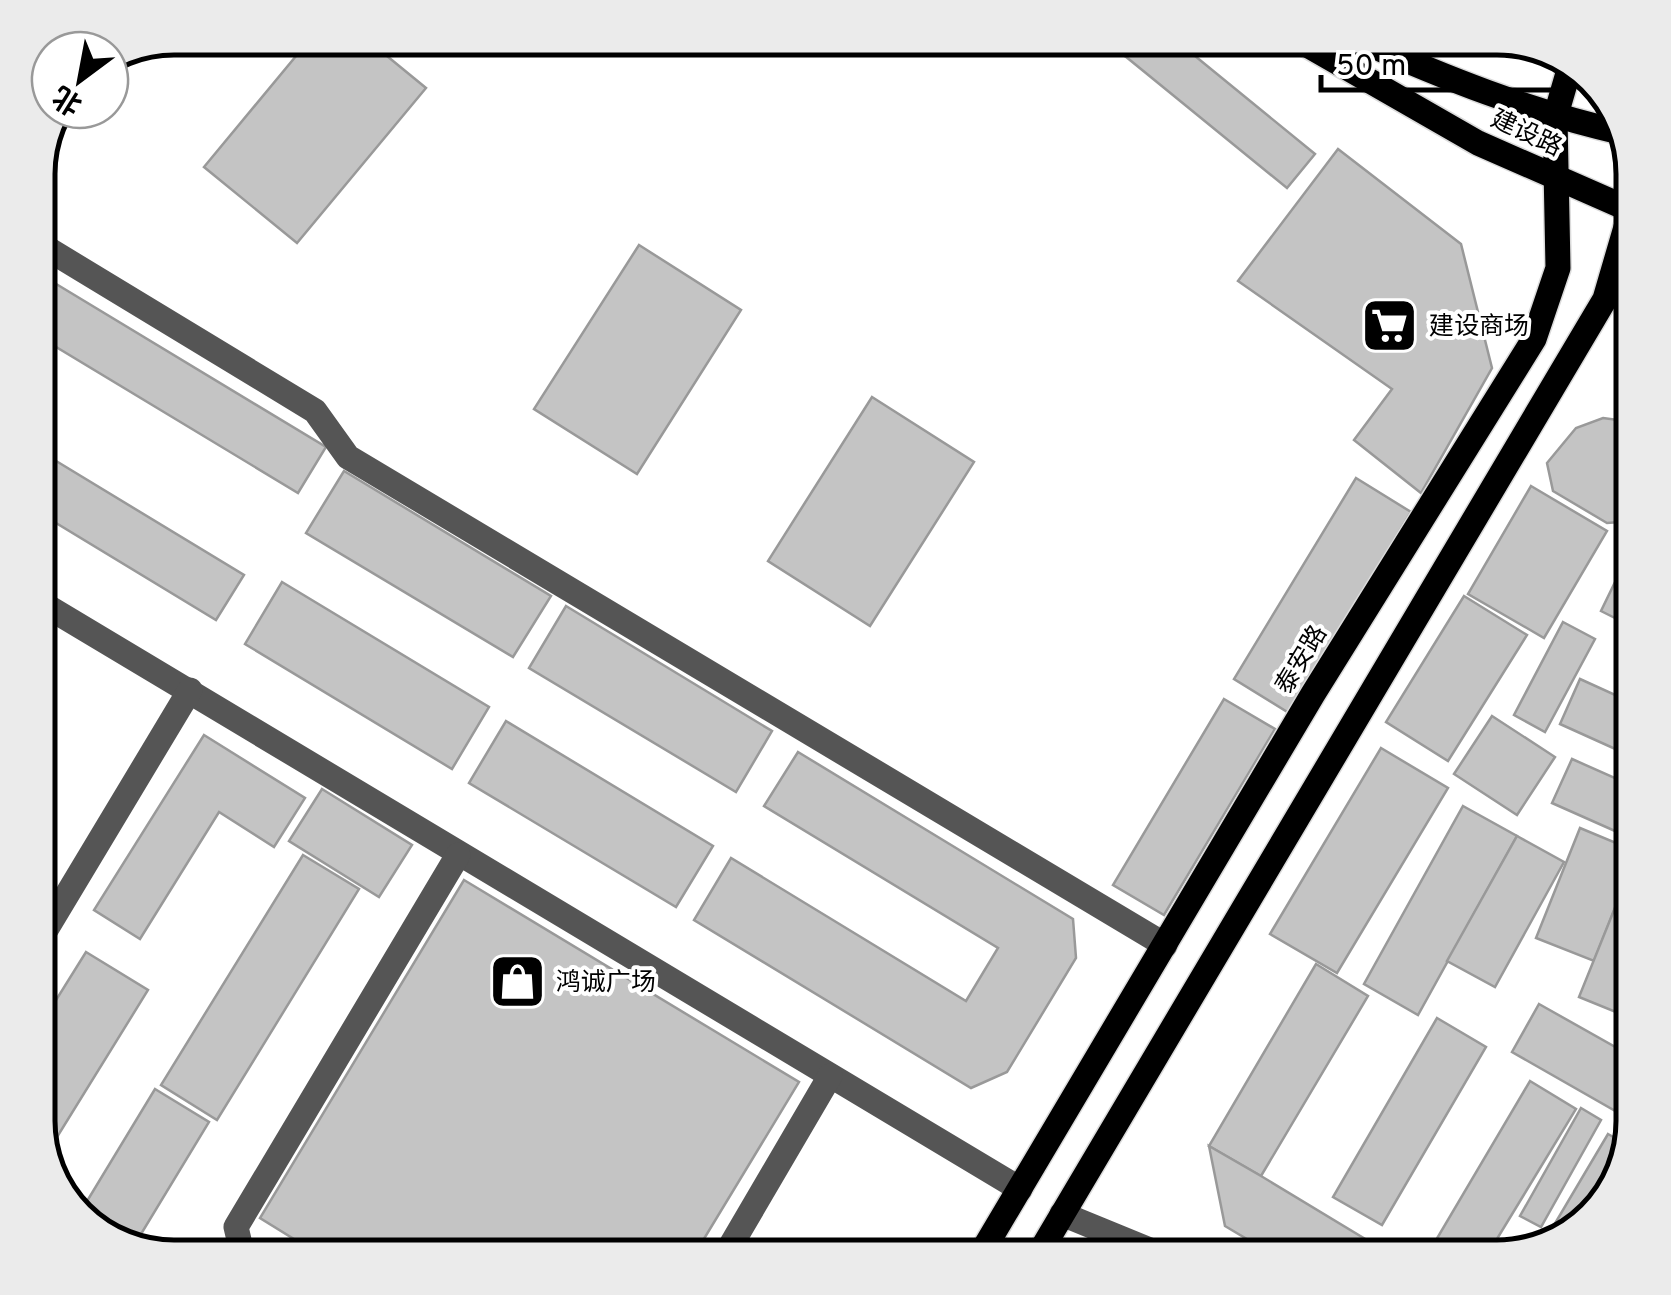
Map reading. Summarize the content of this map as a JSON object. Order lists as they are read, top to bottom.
{
  "streets": {
    "main road": ["建设路", "泰安路"]
  },
  "crossings": [
    ["建设路", "泰安路"]
  ],
  "places": {
    "supermarket": ["建设商场"],
    "shop": ["鸿诚广场"]
  },
  "scale_bar": "50 m",
  "north": "bottom left"
}
